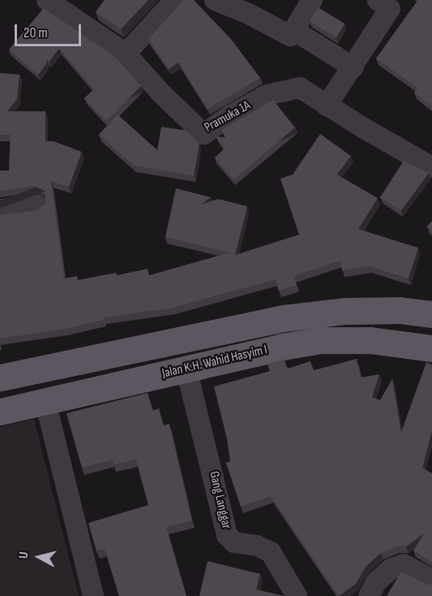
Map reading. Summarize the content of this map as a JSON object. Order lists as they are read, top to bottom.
{
  "streets": {
    "main road": ["Jalan K.H. Wahid Hasyim I"],
    "street": ["Pramuka 1A", "Gang Langgar"]
  },
  "crossings": [
    ["Jalan K.H. Wahid Hasyim I", "Gang Langgar"]
  ],
  "scale_bar": "20 m",
  "north": "left"
}
